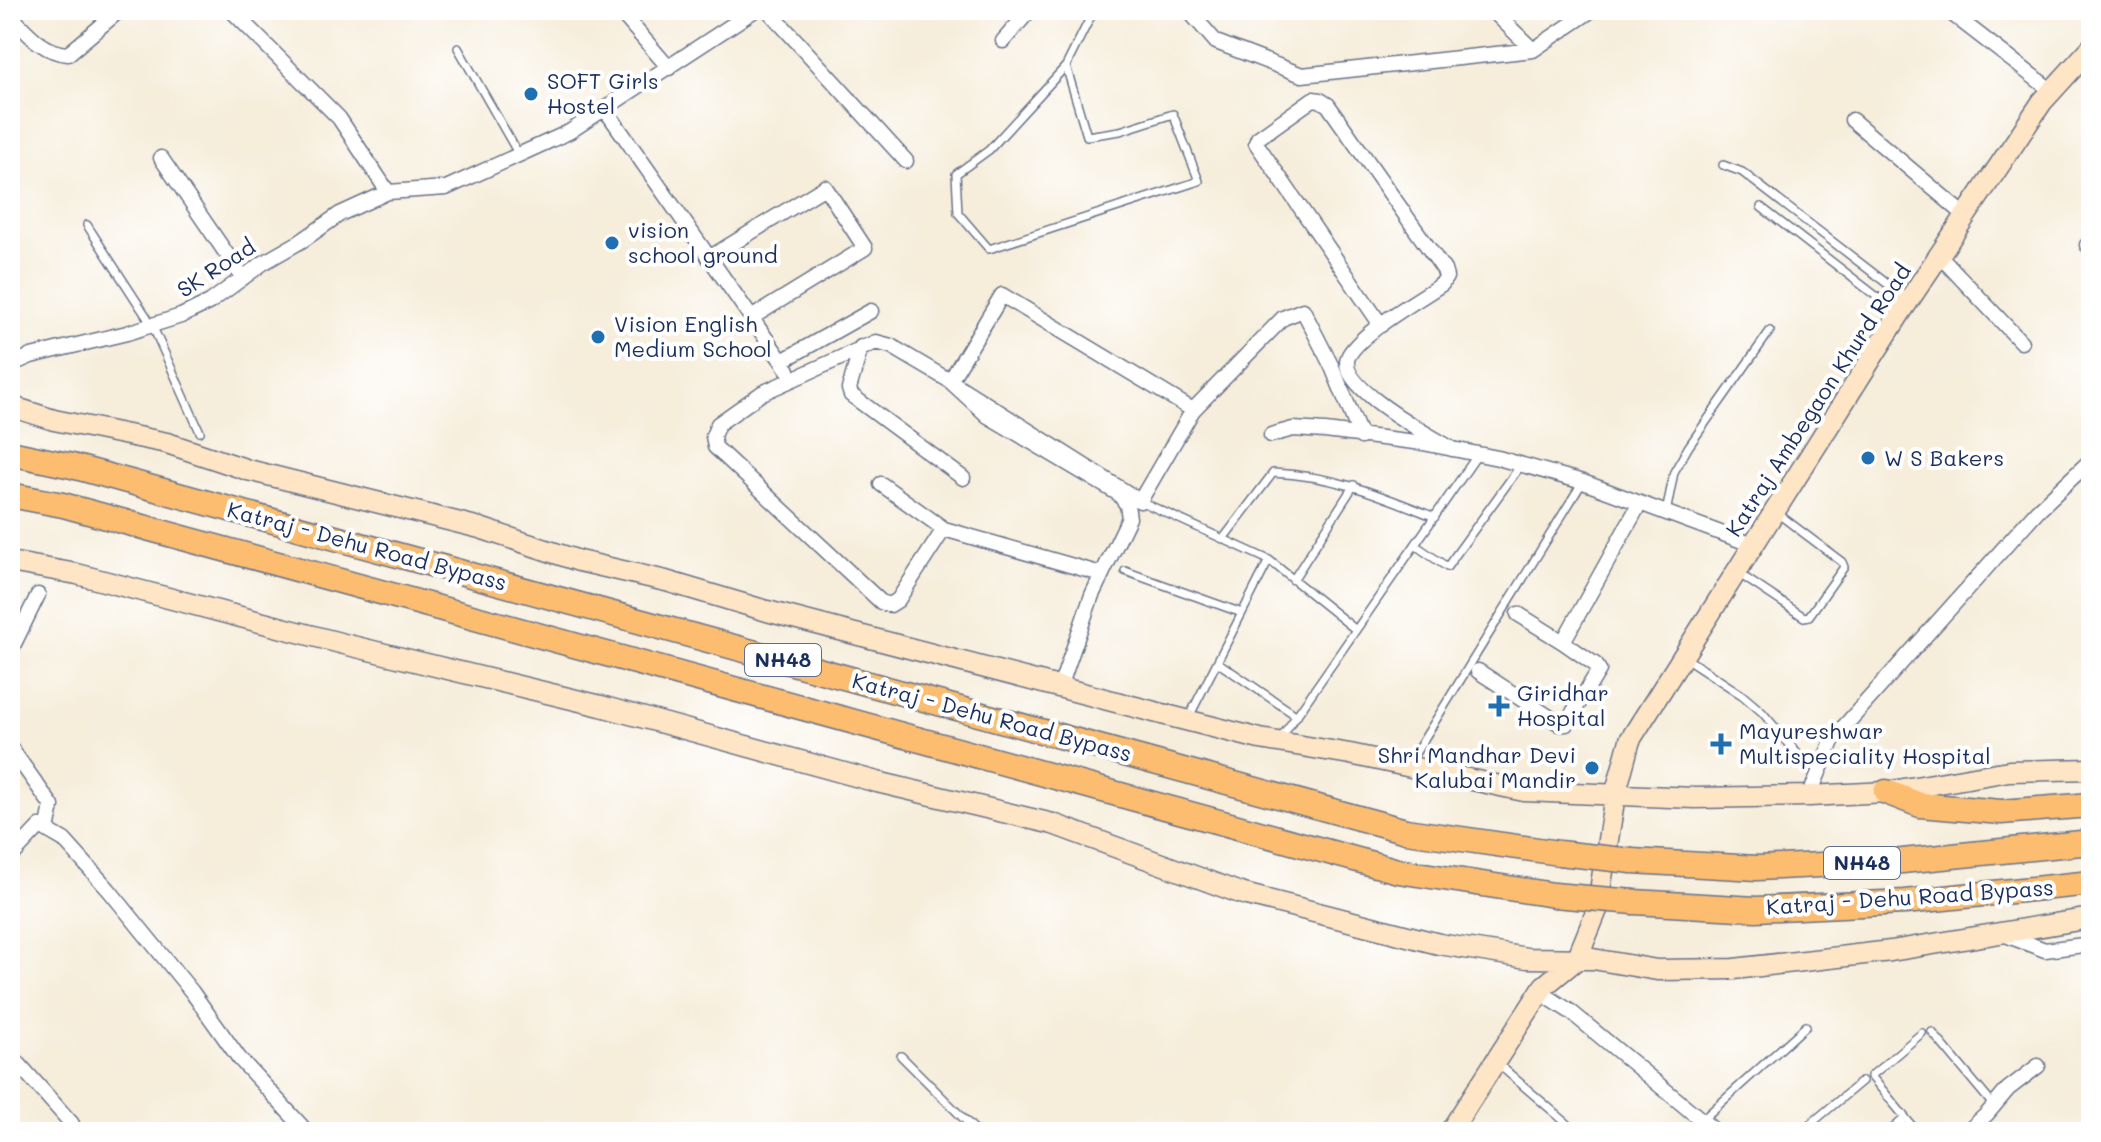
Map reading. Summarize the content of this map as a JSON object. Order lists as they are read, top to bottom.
{
  "streets": {
    "highway": ["Katraj - Dehu Road Bypass", "NH48"],
    "street": ["SK Road", "Katraj Ambegaon Khurd Road"]
  },
  "places": {
    "other": [
      "SOFT Girls Hostel",
      "vision school ground",
      "Vision English Medium School",
      "W S Bakers",
      "Shri Mandhar Devi Kalubai Mandir"
    ],
    "health": ["Giridhar Hospital", "Mayureshwar Multispeciality Hospital"]
  }
}
